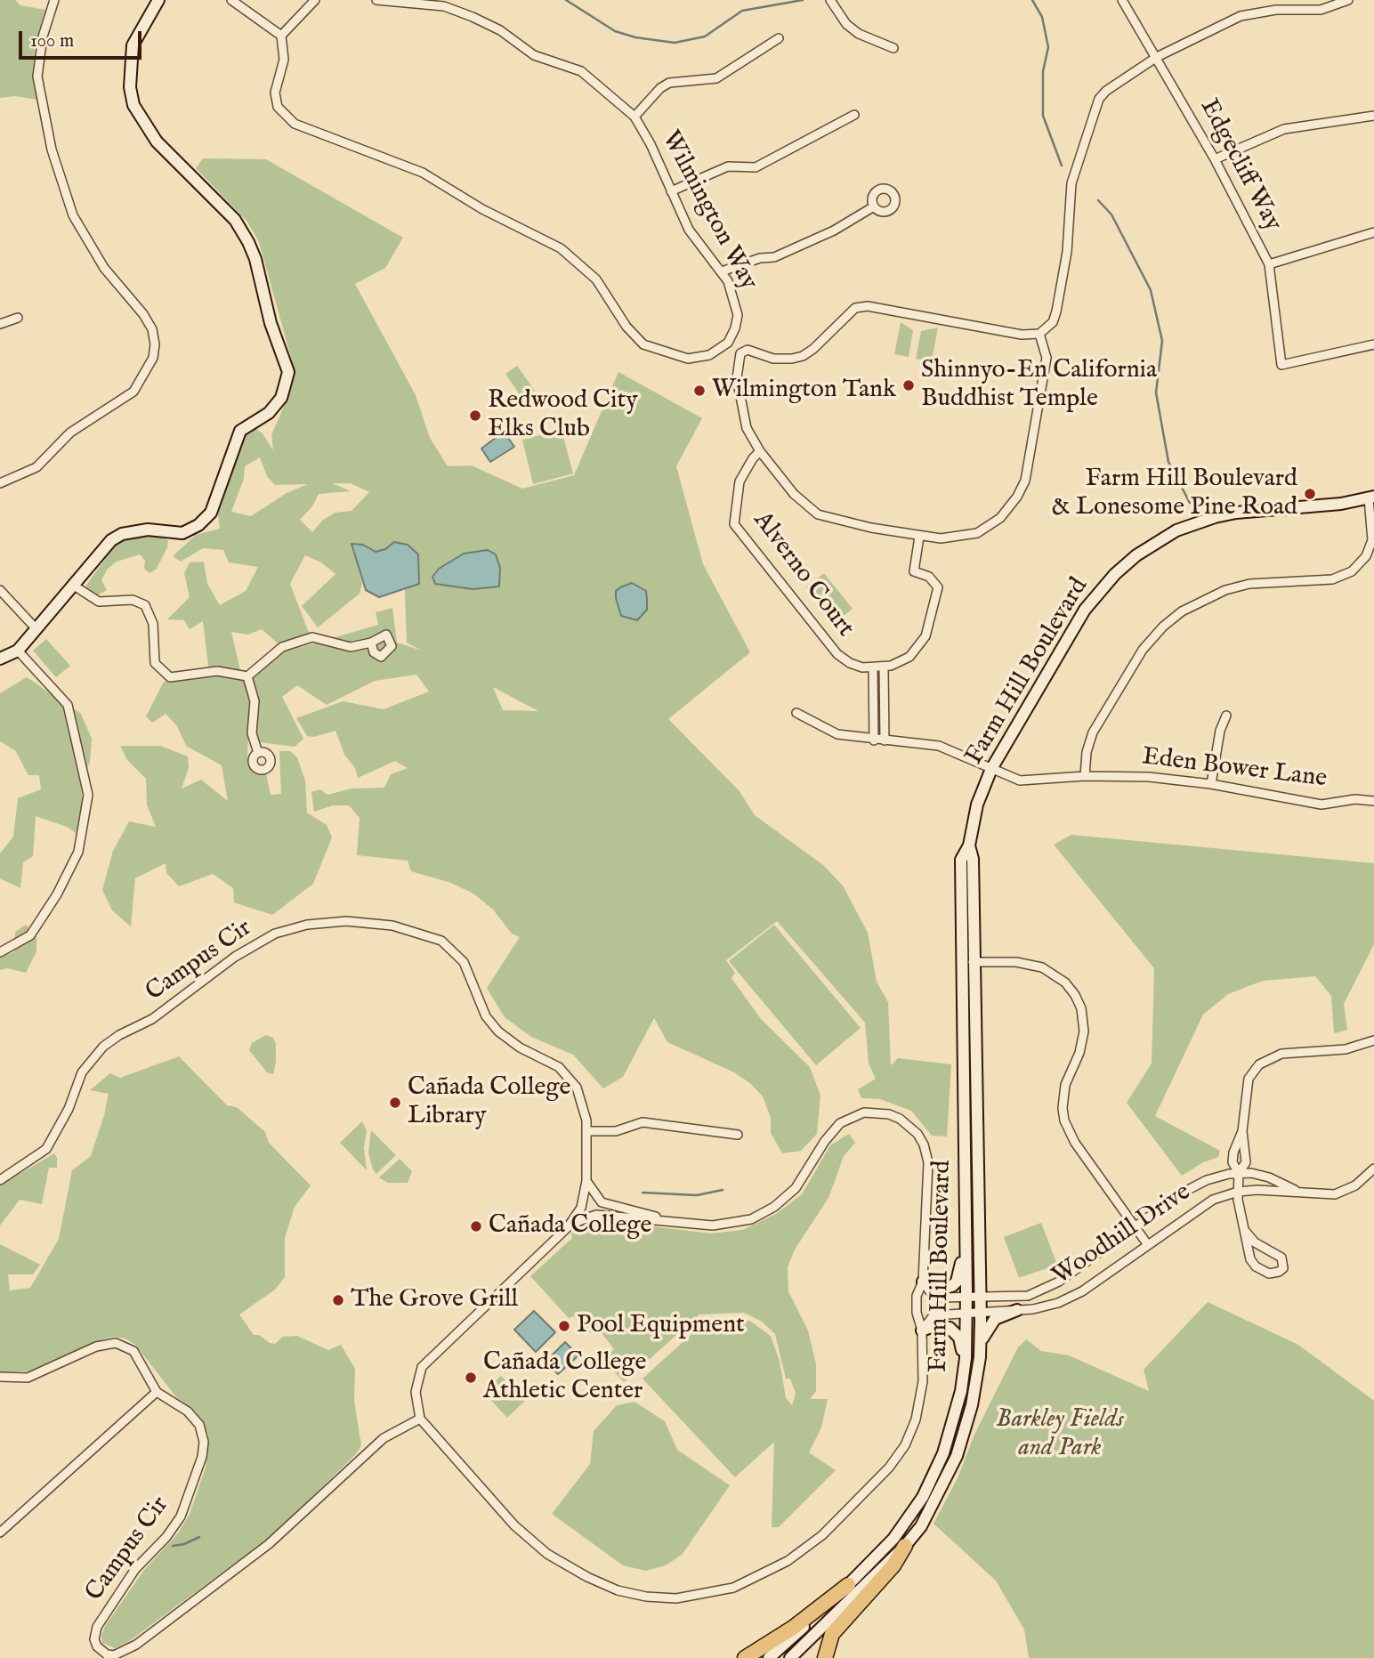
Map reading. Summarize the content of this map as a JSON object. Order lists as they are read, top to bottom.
{
  "streets": {
    "main road": ["Farm Hill Boulevard"],
    "street": [
      "Edgecliff Way",
      "Wilmington Way",
      "Alverno Court",
      "Eden Bower Lane",
      "Campus Cir",
      "Woodhill Drive"
    ]
  },
  "crossings": [
    ["Farm Hill Boulevard", "Eden Bower Lane"],
    ["Farm Hill Boulevard", "Woodhill Drive"]
  ],
  "parks": ["Barkley Fields and Park"],
  "places": [
    "Shinnyo-En California Buddhist Temple",
    "Wilmington Tank",
    "Redwood City Elks Club",
    "Farm Hill Boulevard & Lonesome Pine Road",
    "Cañada College Library",
    "Cañada College",
    "The Grove Grill",
    "Pool Equipment",
    "Cañada College Athletic Center"
  ],
  "scale_bar": "100 m"
}
